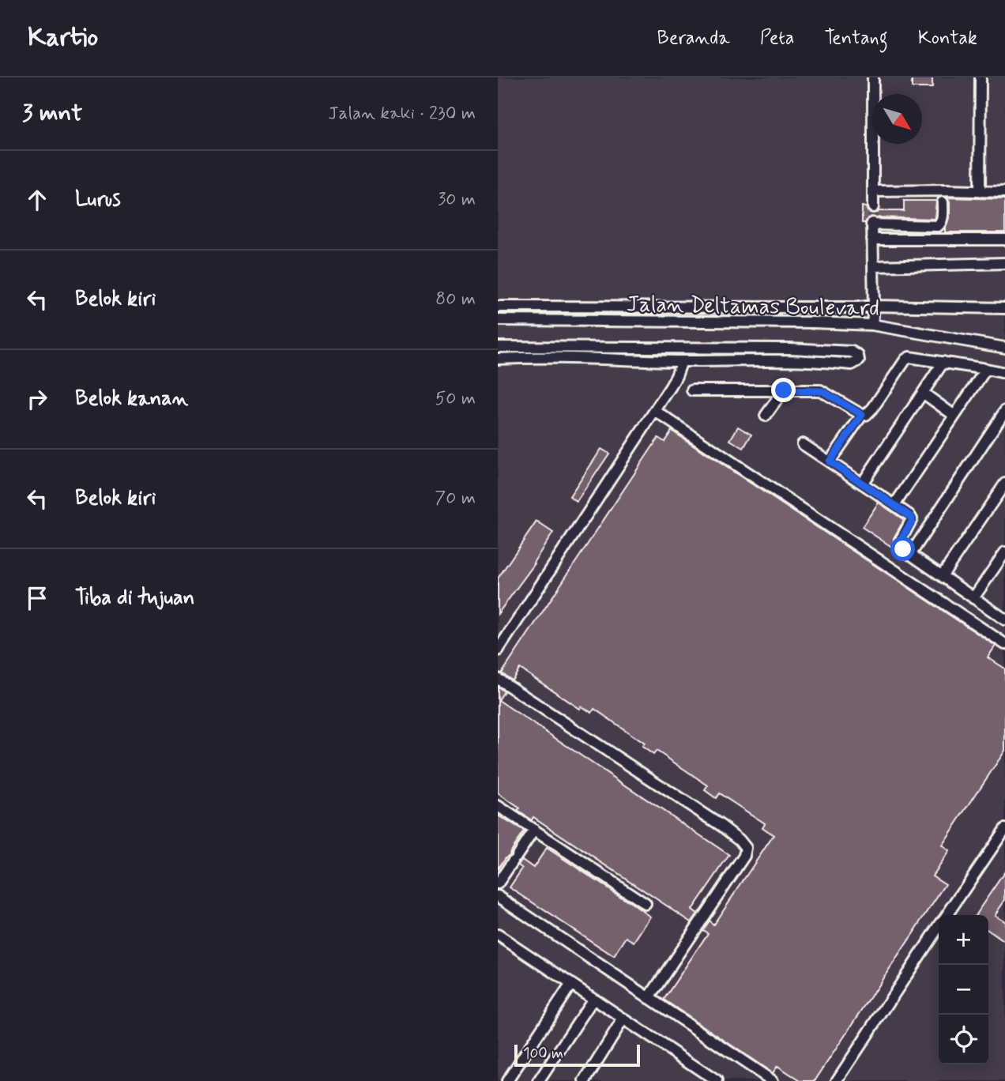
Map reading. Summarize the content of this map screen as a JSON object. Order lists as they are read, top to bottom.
{
  "streets": {
    "street": ["Jalan Deltamas Boulevard"]
  },
  "scale_bar": "100 m",
  "north": "bottom right",
  "page": {
    "header": "Kartio",
    "nav": [
      "Beranda",
      "Peta",
      "Tentang",
      "Kontak"
    ],
    "heading": ["3 mnt", "Jalan kaki · 230 m"],
    "list": [
      ["Lurus", "30 m"],
      ["Belok kiri", "80 m"],
      ["Belok kanan", "50 m"],
      ["Belok kiri", "70 m"],
      "Tiba di tujuan"
    ],
    "map_buttons": ["+", "−"],
    "scale": "100 m"
  }
}
